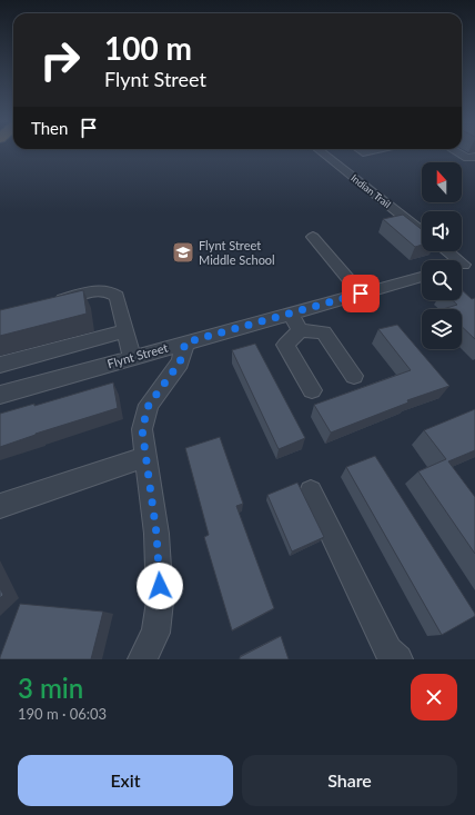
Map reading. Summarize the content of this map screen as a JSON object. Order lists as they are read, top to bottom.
{
  "streets": {
    "street": ["Indian Trail", "Flynt Street"]
  },
  "places": {
    "school or university": ["Flynt Street Middle School"]
  },
  "north": "top",
  "page": {
    "turn": ["100 m", "Flynt Street"],
    "then": "Then",
    "heading": ["3 min", "190 m · 06:03"],
    "buttons": ["Exit", "Share"]
  }
}
